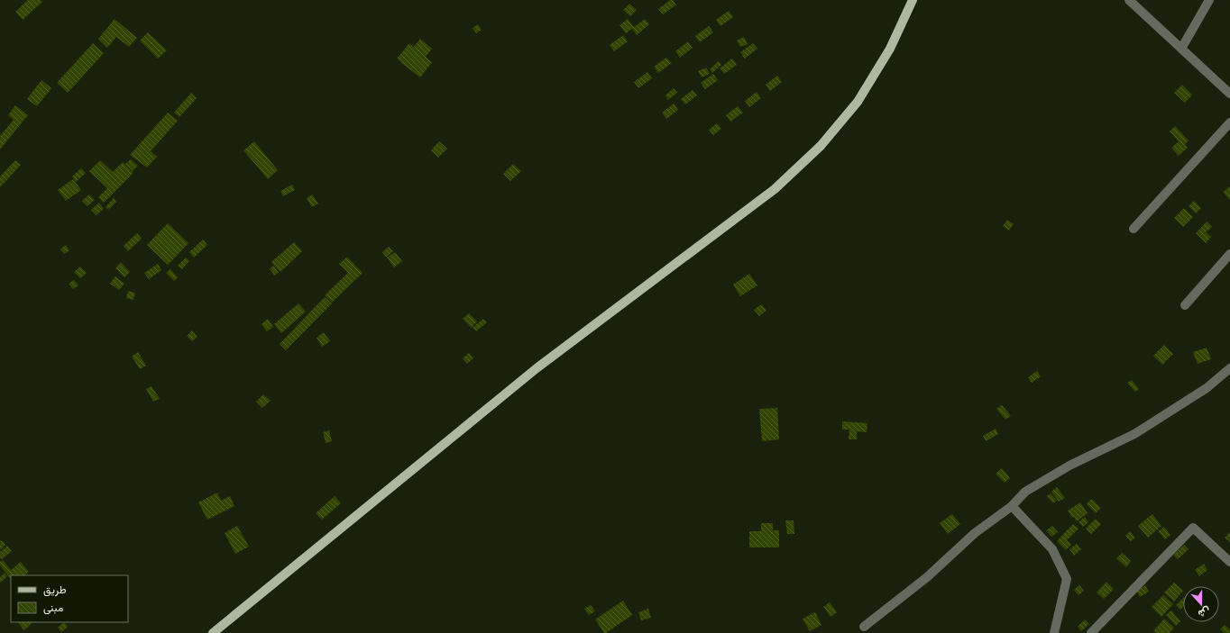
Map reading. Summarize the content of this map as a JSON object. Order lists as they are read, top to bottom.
{
  "legend": ["طريق", "مبنى"],
  "north": "bottom"
}
